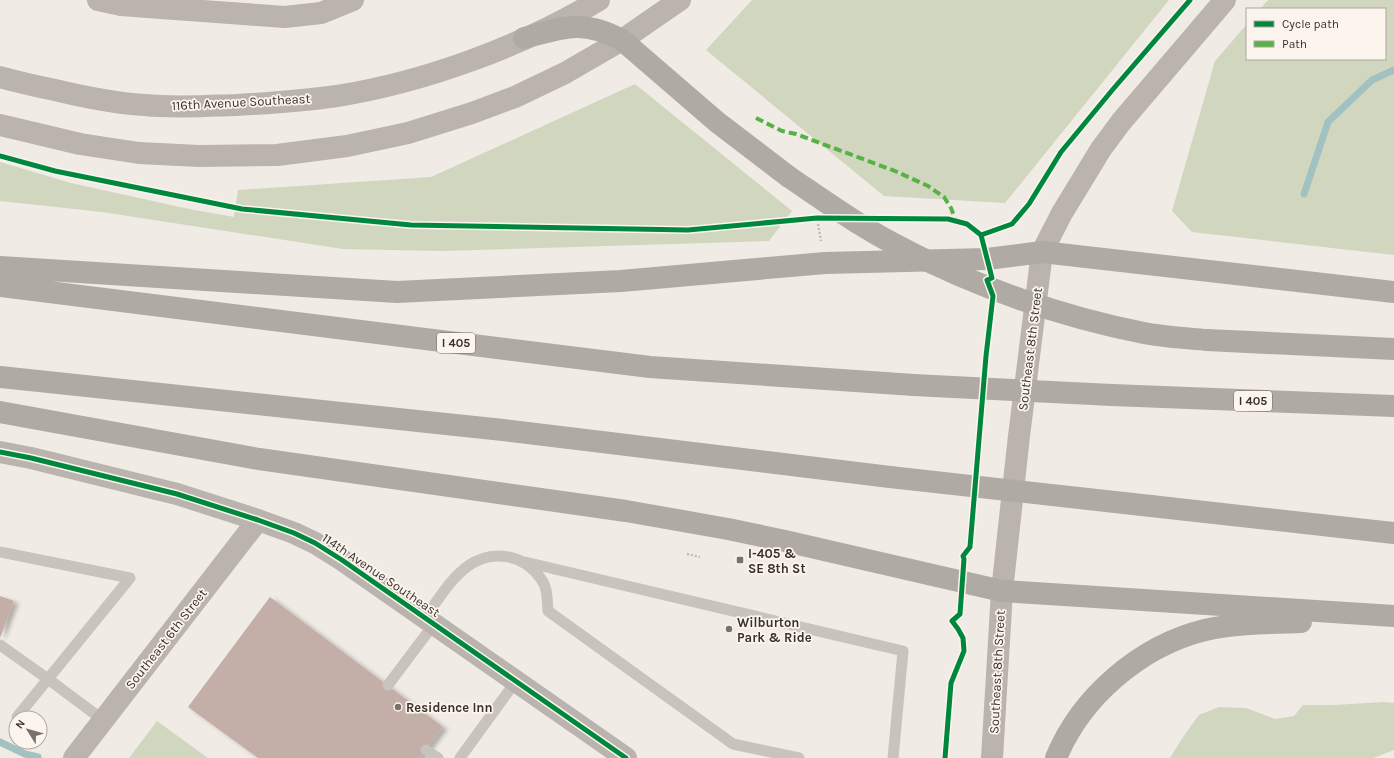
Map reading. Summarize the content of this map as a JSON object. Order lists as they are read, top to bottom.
{
  "streets": {
    "highway": ["I 405"],
    "main road": [
      "116th Avenue Southeast",
      "Southeast 8th Street",
      "114th Avenue Southeast",
      "Southeast 6th Street"
    ]
  },
  "crossings": [
    ["114th Avenue Southeast", "Southeast 6th Street"]
  ],
  "places": {
    "transit": ["I-405 & SE 8th St"],
    "other": ["Wilburton Park & Ride", "Residence Inn"]
  },
  "legend": ["Cycle path", "Path"],
  "north": "top left"
}
